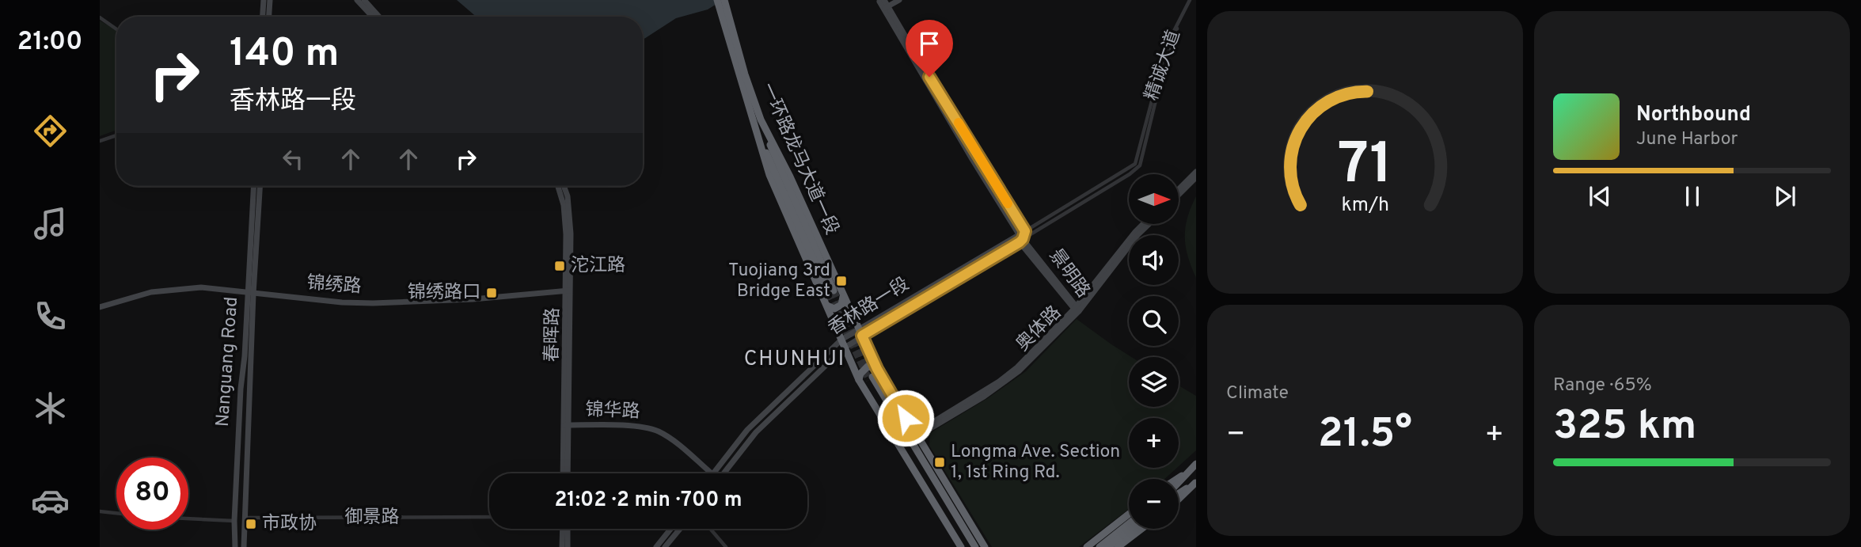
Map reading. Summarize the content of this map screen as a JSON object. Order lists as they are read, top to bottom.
{
  "streets": {
    "highway": ["一环路龙马大道一段"],
    "street": [
      "精诚大道",
      "景明路",
      "锦绣路",
      "香林路一段",
      "奥体路",
      "春晖路",
      "Nanguang Road",
      "锦华路",
      "御景路"
    ]
  },
  "crossings": [
    ["精诚大道", "景明路"],
    ["精诚大道", "香林路一段"],
    ["一环路龙马大道一段", "香林路一段"],
    ["一环路龙马大道一段", "奥体路"],
    ["景明路", "香林路一段"],
    ["景明路", "奥体路"],
    ["锦绣路", "春晖路"],
    ["锦绣路", "Nanguang Road"],
    ["春晖路", "锦华路"],
    ["Nanguang Road", "御景路"]
  ],
  "districts": ["CHUNHUI"],
  "places": {
    "transit": [
      "沱江路",
      "Tuojiang 3rd Bridge East",
      "锦绣路口",
      "Longma Ave. Section 1, 1st Ring Rd.",
      "市政协"
    ]
  },
  "north": "right",
  "page": {
    "tabs": "21:00",
    "turn": ["140 m", "香林路一段"],
    "song": ["Northbound", "June Harbor"],
    "map_buttons": ["+", "−"],
    "tile": [
      "Climate",
      ["Range · 65%", "325 km"]
    ],
    "heat": ["−", "21.5°", "+"],
    "limit": "80",
    "trip": "21:02 · 2 min · 700 m",
    "gauge": ["71", "km/h"]
  }
}
